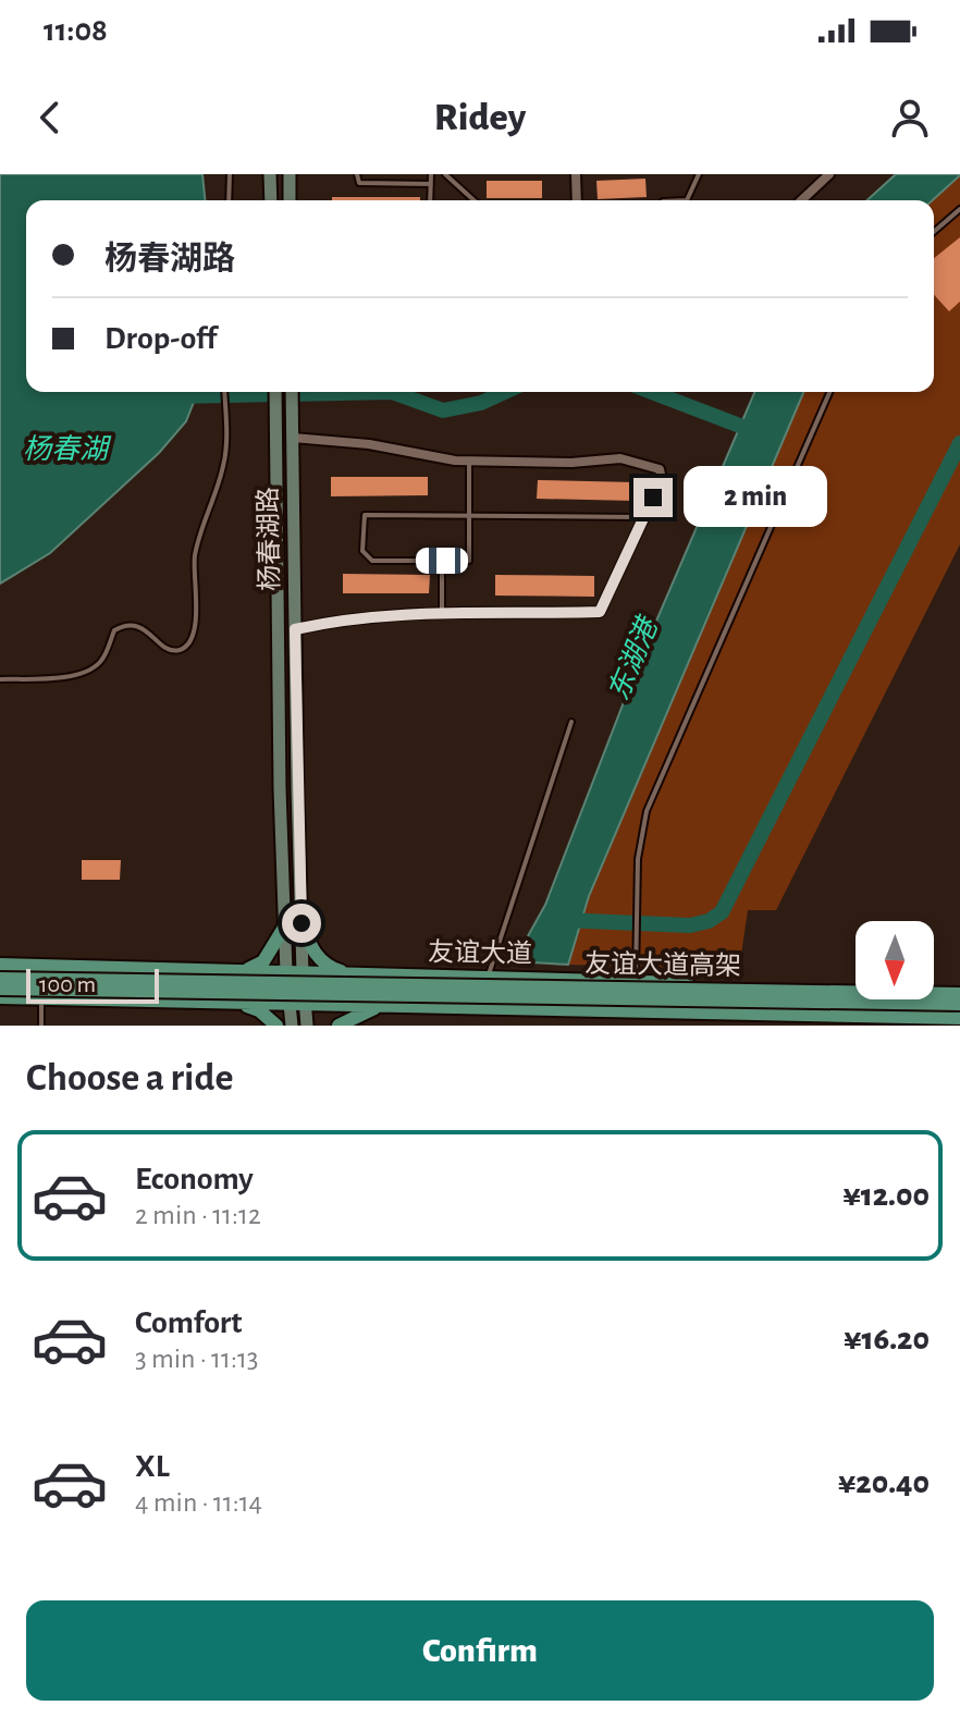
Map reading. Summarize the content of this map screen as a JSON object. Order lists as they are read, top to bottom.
{
  "streets": {
    "main road": ["杨春湖路", "友谊大道", "友谊大道高架"]
  },
  "crossings": [
    ["杨春湖路", "友谊大道"],
    ["友谊大道", "友谊大道高架"]
  ],
  "water": ["杨春湖", "东湖港"],
  "scale_bar": "100 m",
  "north": "bottom",
  "page": {
    "status": "11:08",
    "header": "Ridey",
    "banner": ["杨春湖路", "Drop-off"],
    "bubble": "2 min",
    "scale": "100 m",
    "heading": "Choose a ride",
    "list": [
      {
        "name": "Economy",
        "note": "2 min · 11:12",
        "value": "¥12.00"
      },
      {
        "name": "Comfort",
        "note": "3 min · 11:13",
        "value": "¥16.20"
      },
      {
        "name": "XL",
        "note": "4 min · 11:14",
        "value": "¥20.40"
      }
    ],
    "buttons": "Confirm"
  }
}
